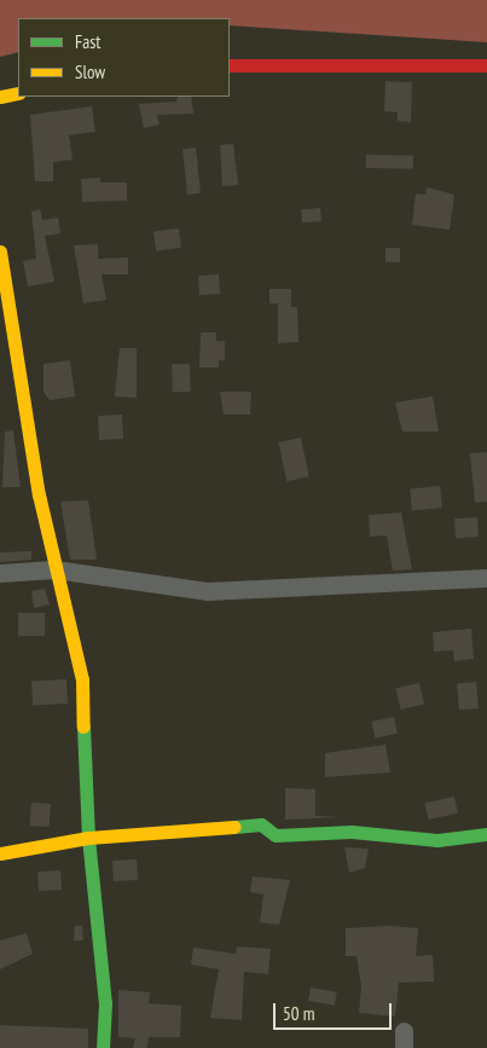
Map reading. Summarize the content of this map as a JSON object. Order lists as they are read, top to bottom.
{
  "legend": ["Fast", "Slow"],
  "scale_bar": "50 m"
}
